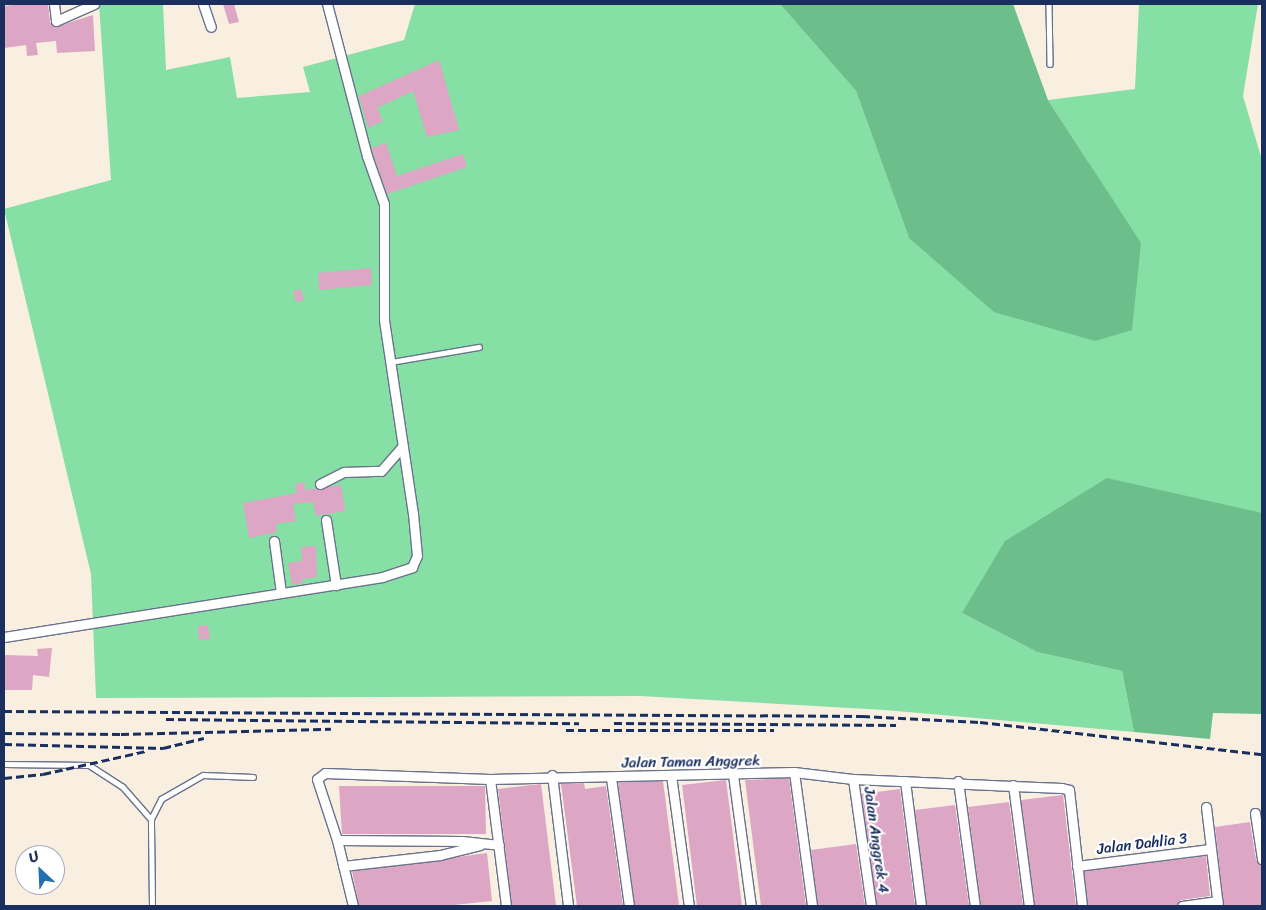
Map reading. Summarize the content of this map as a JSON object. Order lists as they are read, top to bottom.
{
  "streets": {
    "street": ["Jalan Taman Anggrek", "Jalan Anggrek 4", "Jalan Dahlia 3"]
  },
  "crossings": [
    ["Jalan Taman Anggrek", "Jalan Anggrek 4"],
    ["Jalan Taman Anggrek", "Jalan Dahlia 3"]
  ],
  "north": "top left"
}
